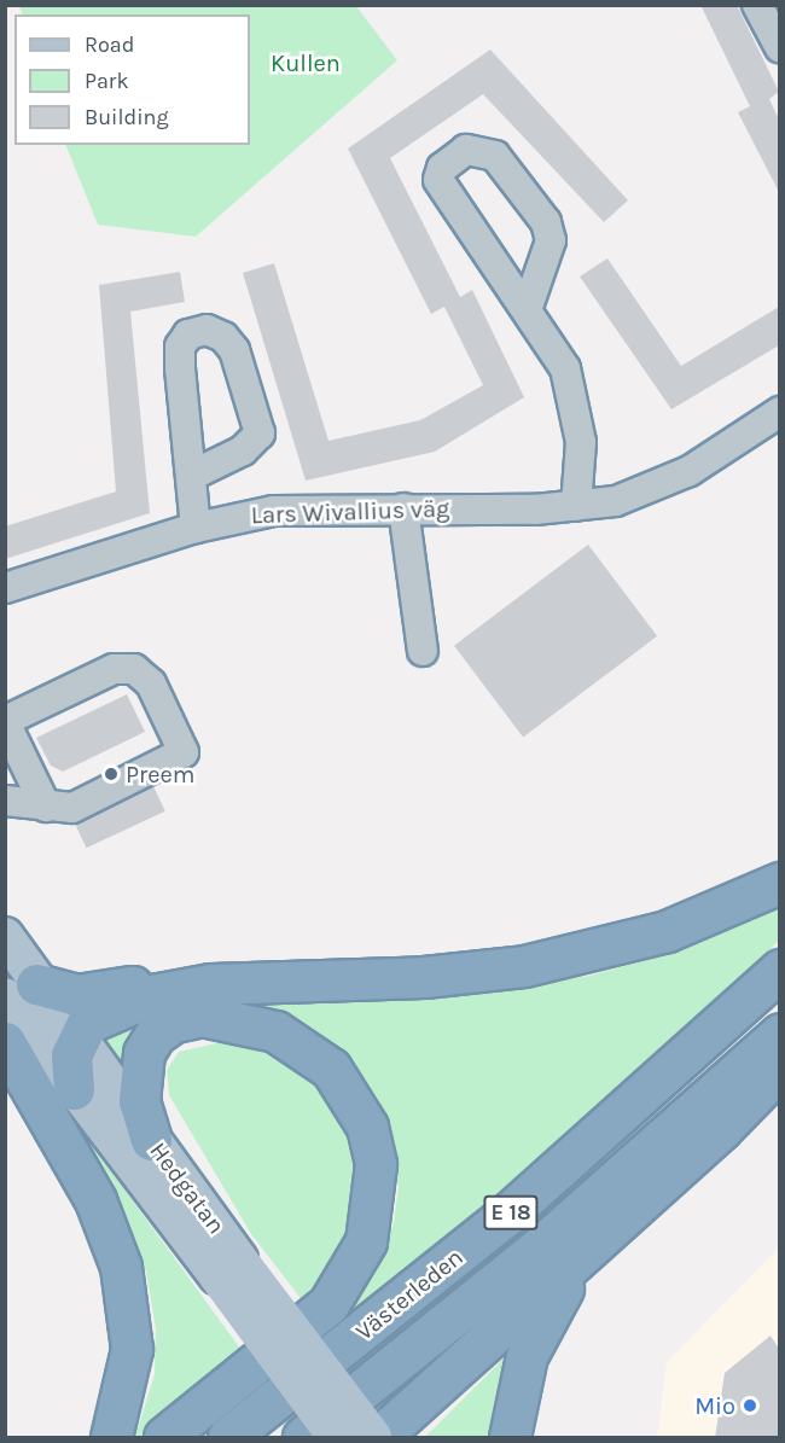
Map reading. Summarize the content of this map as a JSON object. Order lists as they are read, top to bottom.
{
  "streets": {
    "highway": ["E 18", "Västerleden"],
    "main road": ["Hedgatan"],
    "street": ["Lars Wivallius väg"]
  },
  "parks": ["Kullen"],
  "places": ["Preem", "Mio"],
  "legend": ["Road", "Park", "Building"]
}
